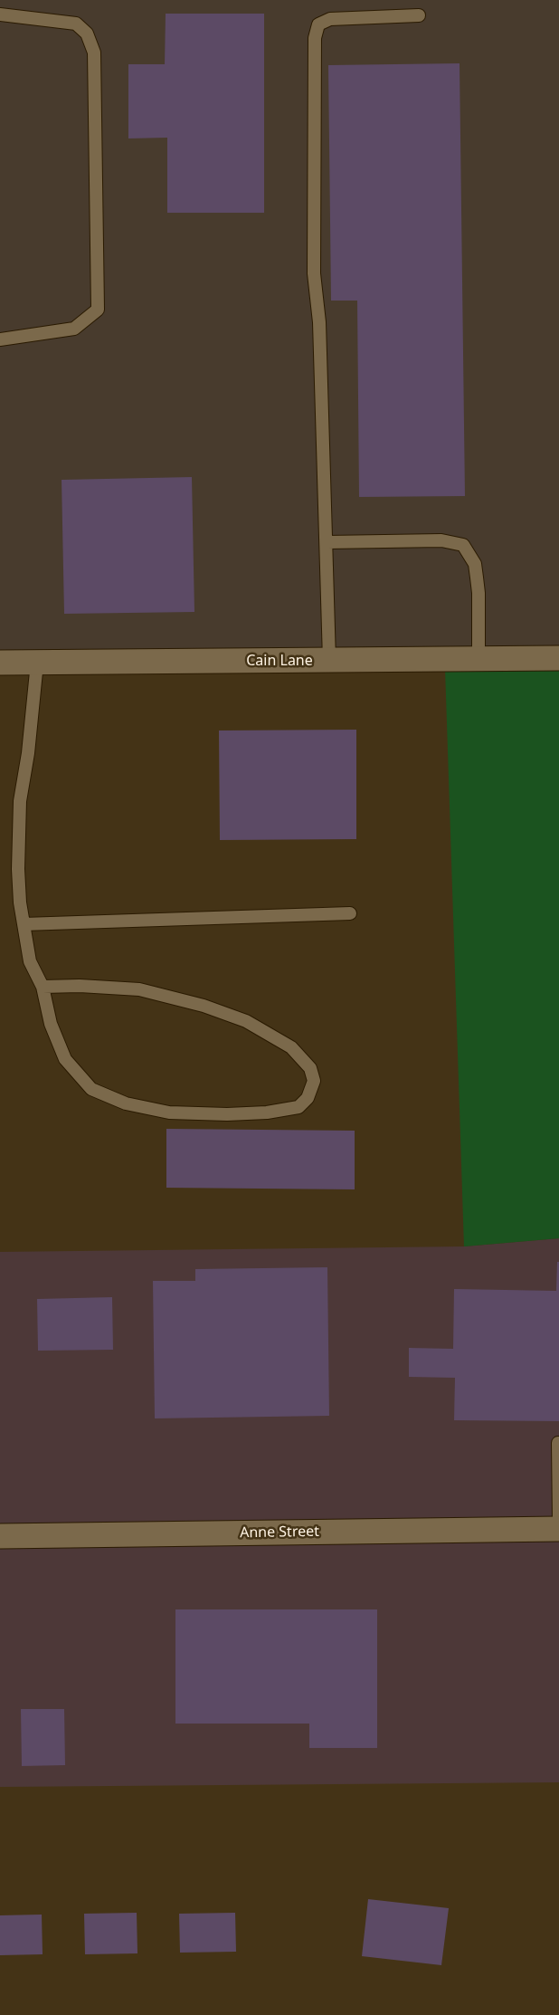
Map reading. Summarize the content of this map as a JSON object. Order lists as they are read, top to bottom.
{
  "streets": {
    "street": ["Cain Lane", "Anne Street"]
  }
}
